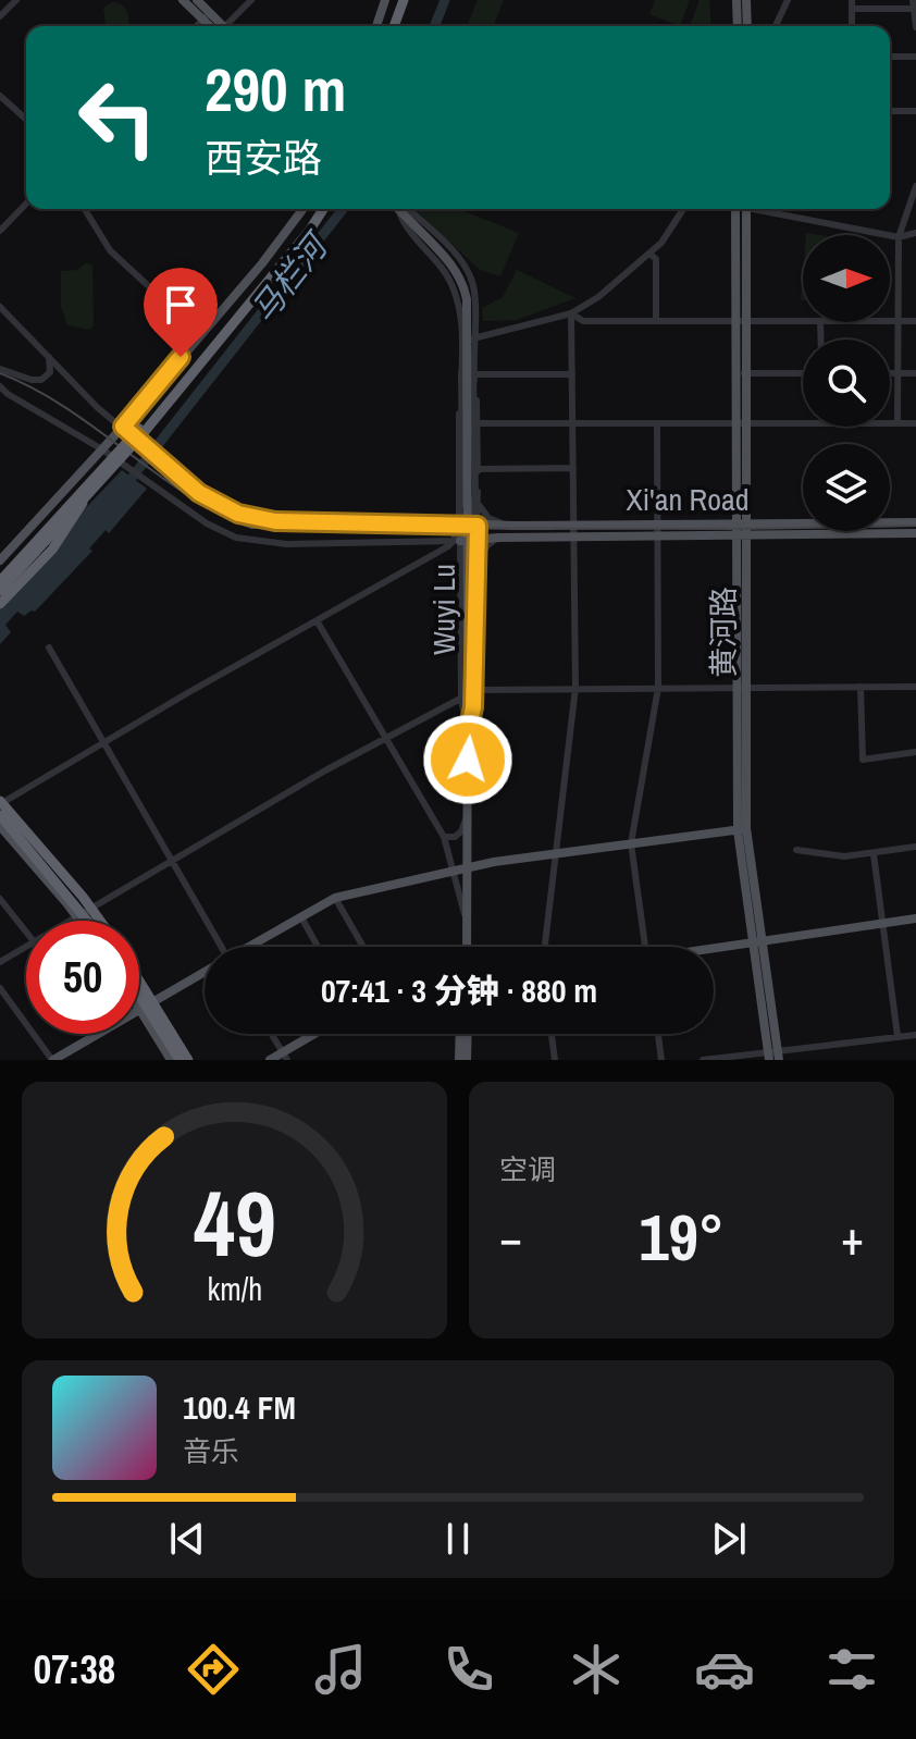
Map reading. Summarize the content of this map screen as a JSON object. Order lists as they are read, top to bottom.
{
  "streets": {
    "main road": ["Xi'an Road", "Wuyi Lu", "黄河路"]
  },
  "crossings": [
    ["Xi'an Road", "Wuyi Lu"],
    ["Xi'an Road", "黄河路"]
  ],
  "water": ["马栏河"],
  "north": "right",
  "page": {
    "turn": ["290 m", "西安路"],
    "limit": "50",
    "trip": "07:41 · 3 分钟 · 880 m",
    "tile": "空调",
    "heat": ["−", "19°", "+"],
    "song": ["100.4 FM", "音乐"],
    "tabs": "07:38",
    "gauge": ["49", "km/h"]
  }
}
